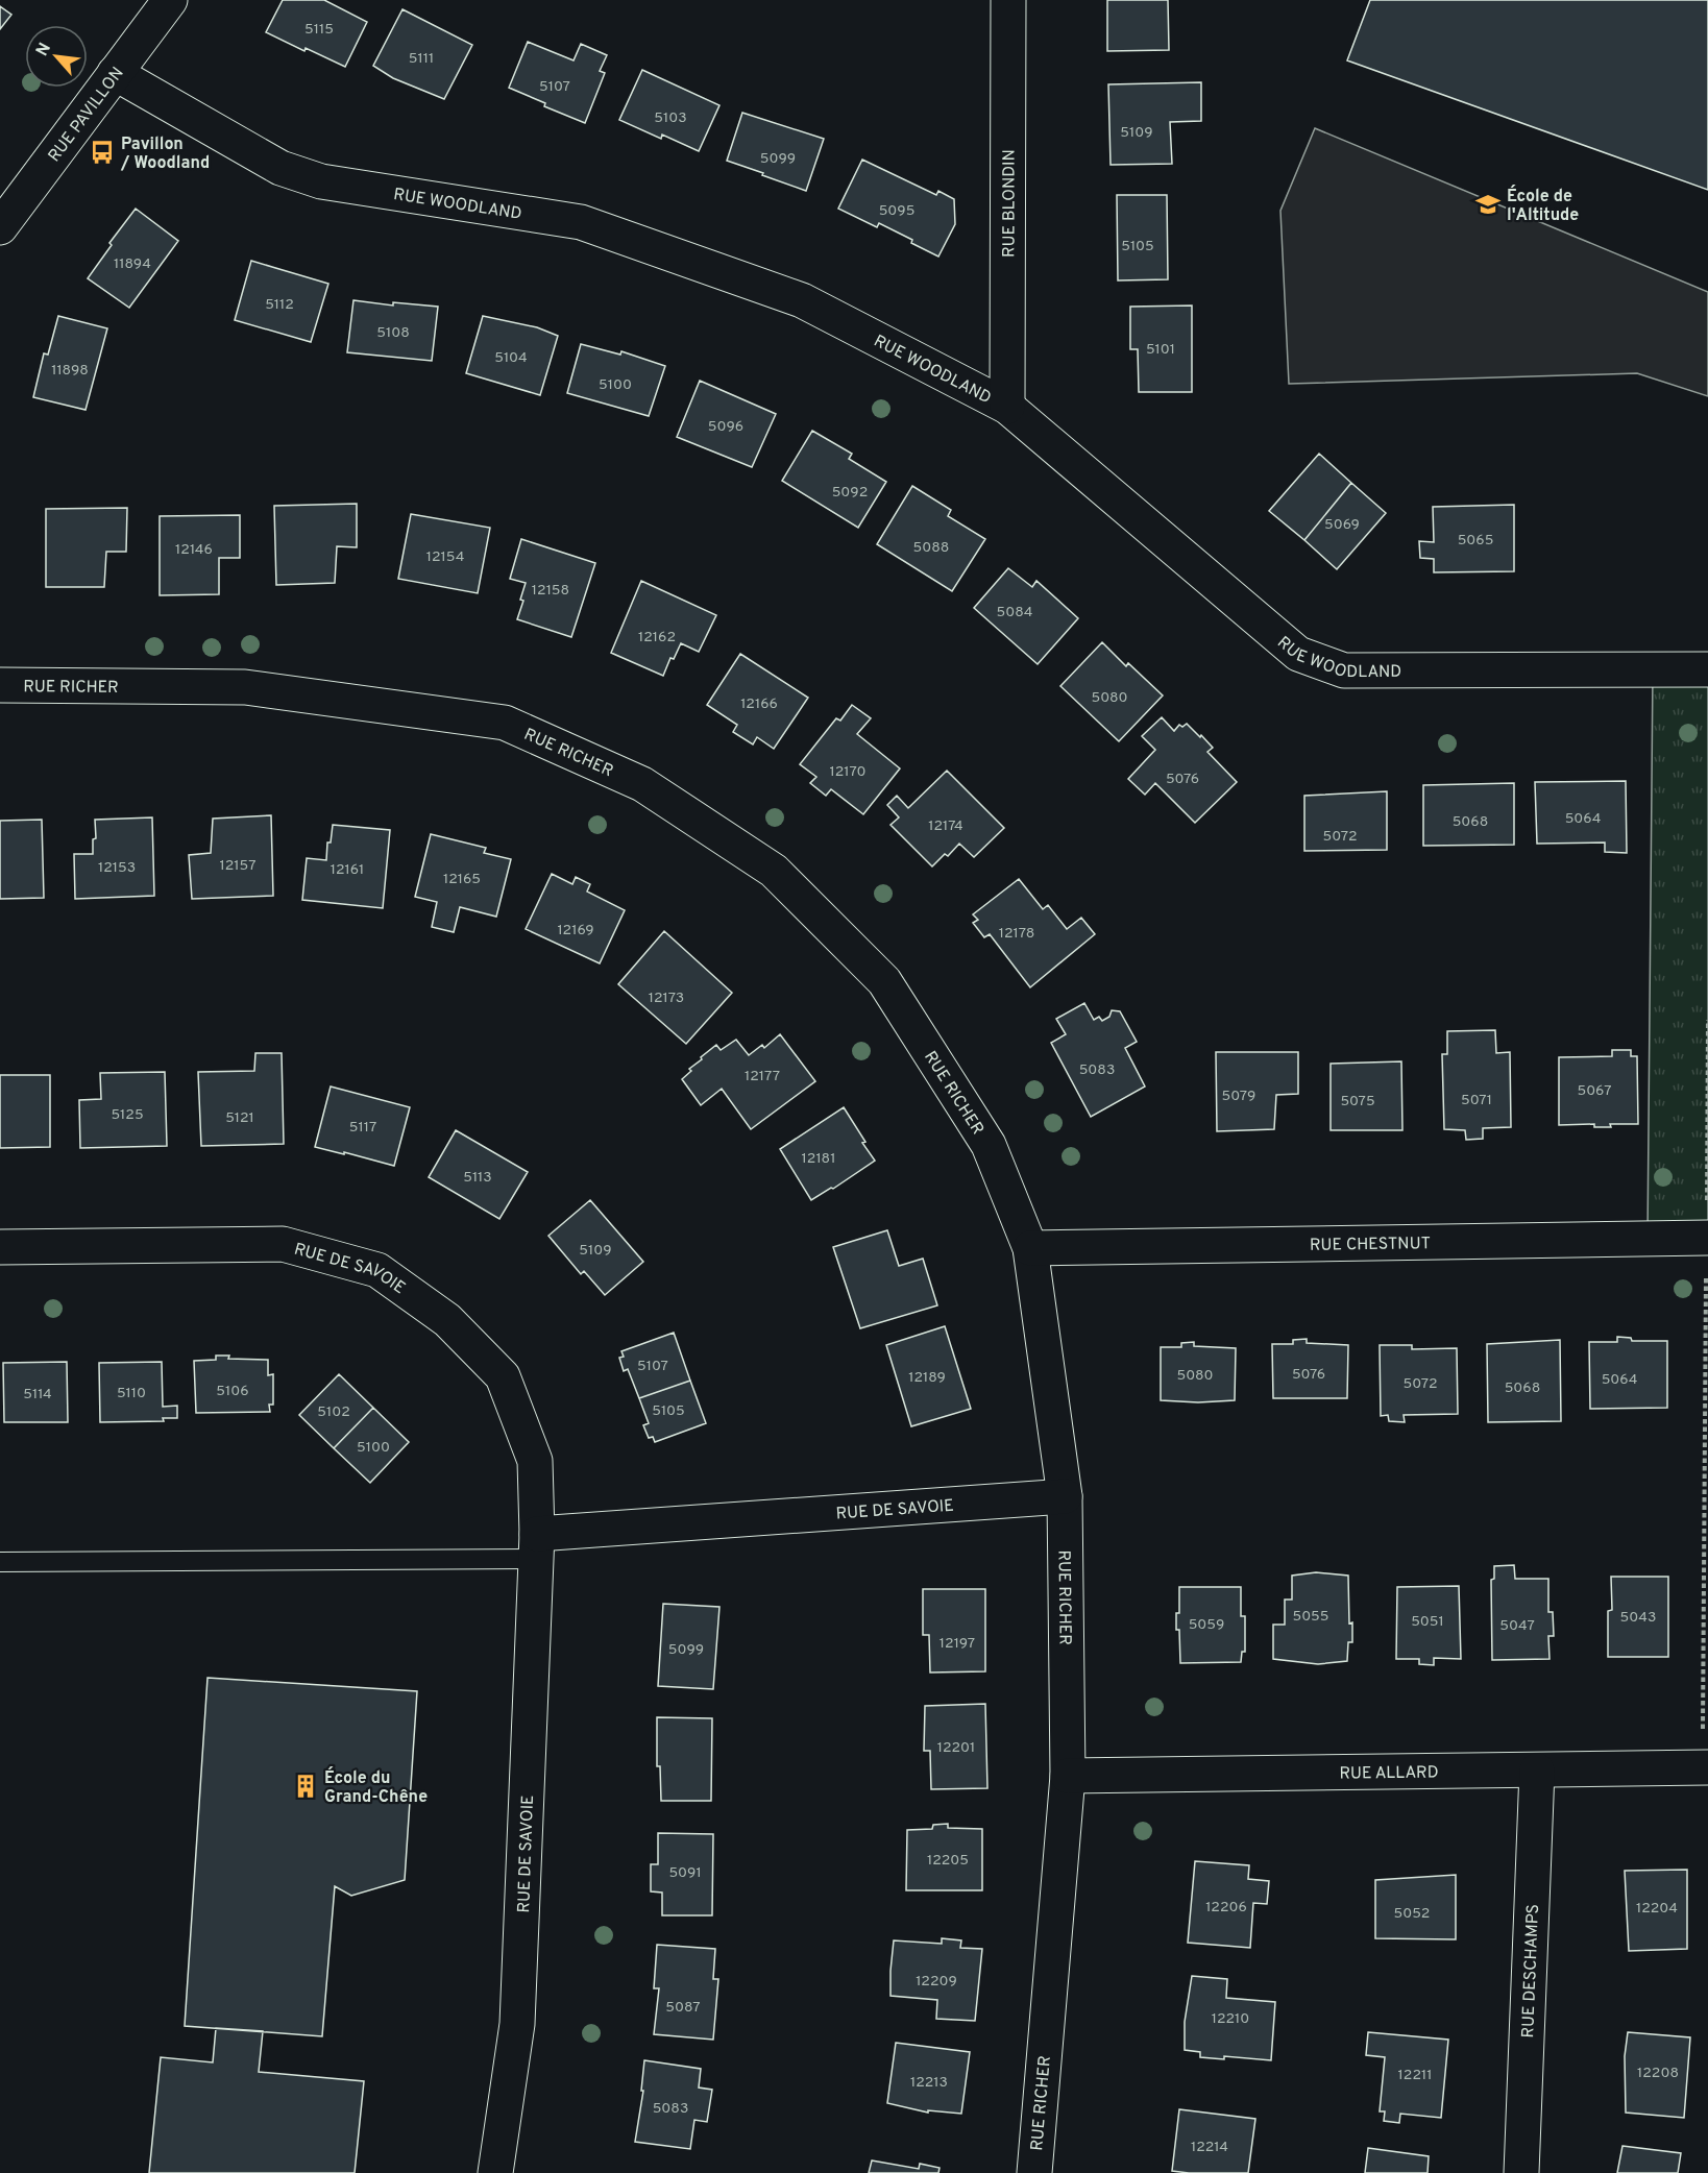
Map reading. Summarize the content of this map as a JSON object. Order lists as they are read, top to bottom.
{
  "streets": {
    "street": [
      "RUE PAVILLON",
      "RUE WOODLAND",
      "RUE BLONDIN",
      "RUE RICHER",
      "RUE CHESTNUT",
      "RUE DE SAVOIE",
      "RUE ALLARD",
      "RUE DESCHAMPS"
    ]
  },
  "crossings": [
    ["RUE PAVILLON", "RUE WOODLAND"],
    ["RUE WOODLAND", "RUE BLONDIN"],
    ["RUE RICHER", "RUE CHESTNUT"],
    ["RUE RICHER", "RUE DE SAVOIE"],
    ["RUE RICHER", "RUE ALLARD"],
    ["RUE ALLARD", "RUE DESCHAMPS"]
  ],
  "places": {
    "bus stop": ["Pavillon / Woodland"],
    "school or university": ["École de l'Altitude"],
    "building": ["École du Grand-Chêne"]
  },
  "house_numbers": [
    "5115",
    "5111",
    "5107",
    "5103",
    "5109",
    "5099",
    "5095",
    "5105",
    "11894",
    "5112",
    "5108",
    "5101",
    "5104",
    "11898",
    "5100",
    "5096",
    "5092",
    "5069",
    "5065",
    "5088",
    "12146",
    "12154",
    "12158",
    "5084",
    "12162",
    "5080",
    "12166",
    "12170",
    "5076",
    "5064",
    "5068",
    "12174",
    "5072",
    "12157",
    "12153",
    "12161",
    "12165",
    "12169",
    "12178",
    "12173",
    "5083",
    "12177",
    "5067",
    "5079",
    "5071",
    "5075",
    "5125",
    "5121",
    "5117",
    "12181",
    "5113",
    "5109",
    "5107",
    "5076",
    "5080",
    "12189",
    "5064",
    "5072",
    "5068",
    "5106",
    "5110",
    "5114",
    "5105",
    "5102",
    "5100",
    "5055",
    "5043",
    "5051",
    "5059",
    "5047",
    "12197",
    "5099",
    "12201",
    "12205",
    "5091",
    "12206",
    "12204",
    "5052",
    "12209",
    "5087",
    "12210",
    "12208",
    "12211",
    "12213",
    "5083",
    "12214"
  ],
  "north": "top left"
}
